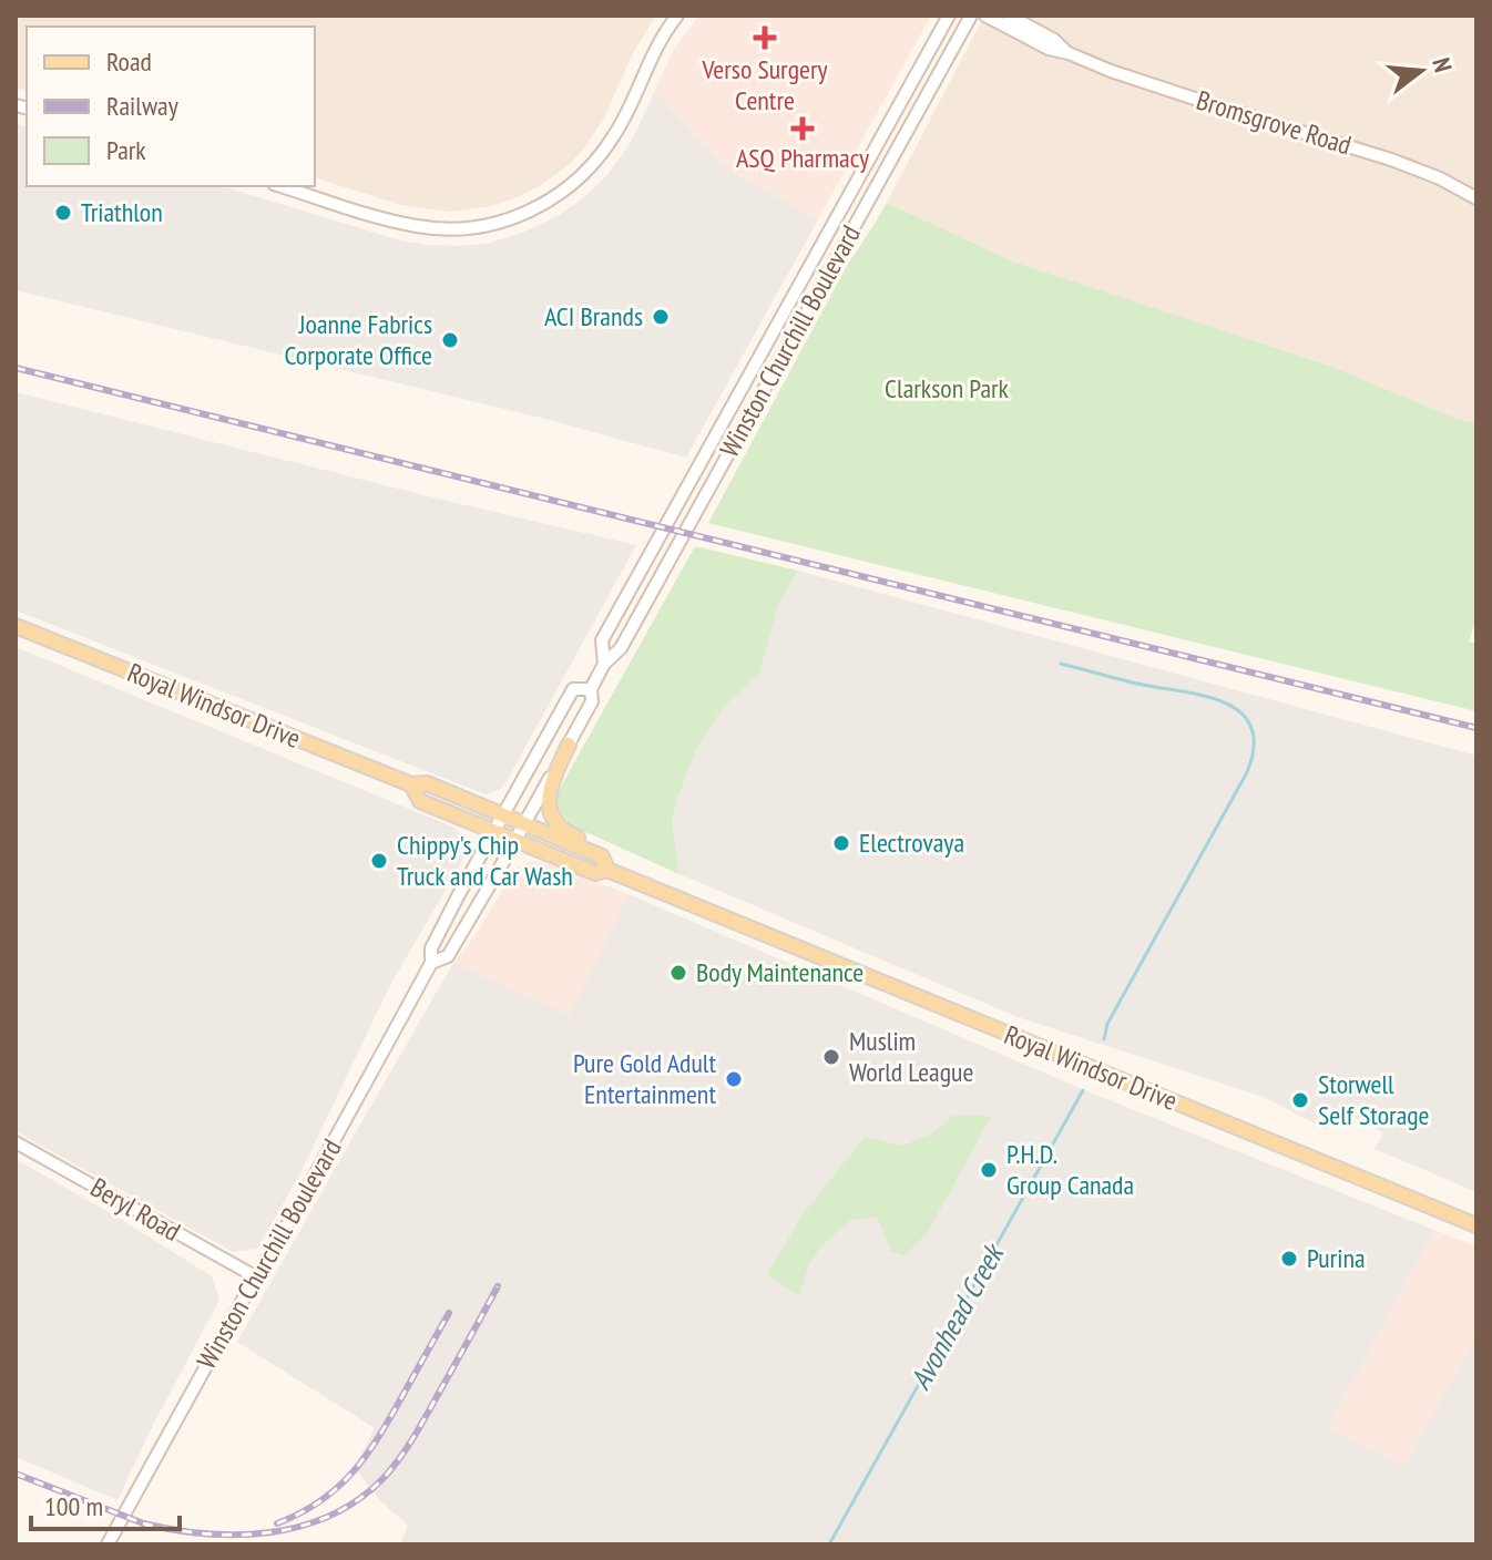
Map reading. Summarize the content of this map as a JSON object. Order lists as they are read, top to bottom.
{
  "streets": {
    "main road": [
      "Bromsgrove Road",
      "Winston Churchill Boulevard",
      "Royal Windsor Drive",
      "Beryl Road"
    ]
  },
  "crossings": [
    ["Winston Churchill Boulevard", "Royal Windsor Drive"],
    ["Winston Churchill Boulevard", "Beryl Road"]
  ],
  "water": ["Avonhead Creek"],
  "parks": ["Clarkson Park"],
  "places": {
    "health": ["Verso Surgery Centre", "ASQ Pharmacy"],
    "other": [
      "Triathlon",
      "ACI Brands",
      "Joanne Fabrics Corporate Office",
      "Electrovaya",
      "Chippy's Chip Truck and Car Wash",
      "Body Maintenance",
      "Muslim World League",
      "Pure Gold Adult Entertainment",
      "Storwell Self Storage",
      "P.H.D. Group Canada",
      "Purina"
    ]
  },
  "legend": ["Road", "Railway", "Park"],
  "scale_bar": "100 m",
  "north": "right"
}
